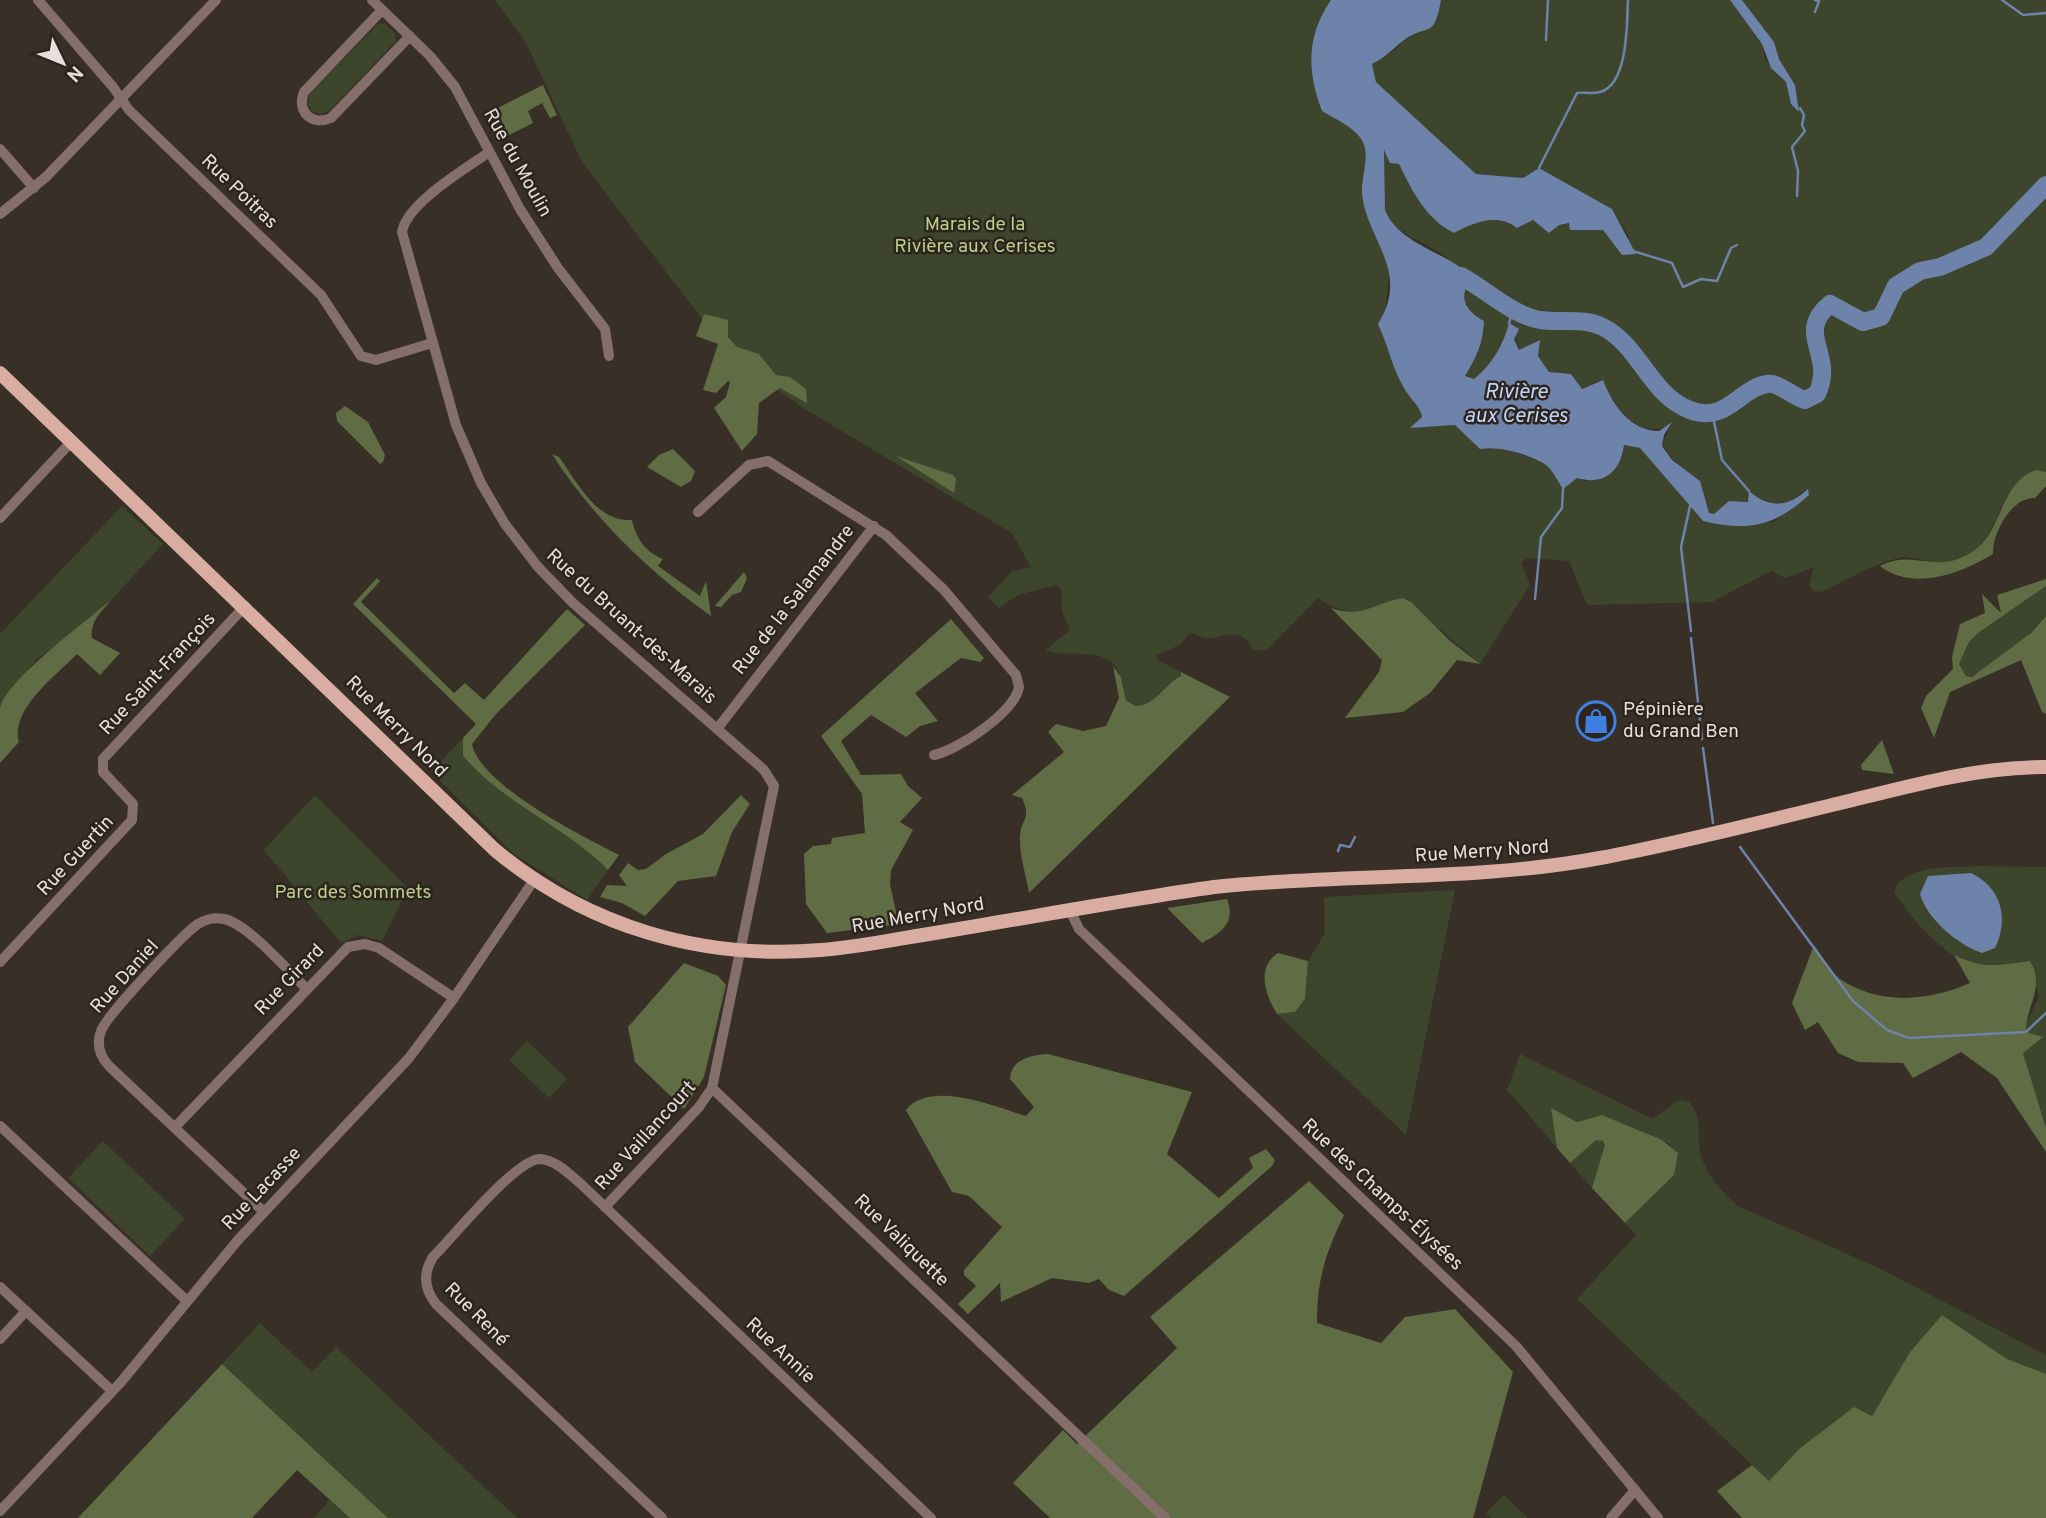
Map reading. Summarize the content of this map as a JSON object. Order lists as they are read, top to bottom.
{
  "streets": {
    "main road": ["Rue Merry Nord"],
    "street": [
      "Rue du Moulin",
      "Rue Poitras",
      "Rue de la Salamandre",
      "Rue du Bruant-des-Marais",
      "Rue Saint-François",
      "Rue Guertin",
      "Rue Daniel",
      "Rue Girard",
      "Rue Vaillancourt",
      "Rue Lacasse",
      "Rue des Champs-Élysées",
      "Rue Valiquette",
      "Rue René",
      "Rue Annie"
    ]
  },
  "crossings": [
    ["Rue du Moulin", "Rue du Bruant-des-Marais"],
    ["Rue Poitras", "Rue du Bruant-des-Marais"],
    ["Rue de la Salamandre", "Rue du Bruant-des-Marais"],
    ["Rue du Bruant-des-Marais", "Rue Merry Nord"],
    ["Rue Saint-François", "Rue Merry Nord"],
    ["Rue Saint-François", "Rue Guertin"],
    ["Rue Merry Nord", "Rue Lacasse"],
    ["Rue Merry Nord", "Rue des Champs-Élysées"],
    ["Rue Daniel", "Rue Girard"],
    ["Rue Daniel", "Rue Lacasse"],
    ["Rue Girard", "Rue Lacasse"],
    ["Rue Vaillancourt", "Rue Valiquette"],
    ["Rue Vaillancourt", "Rue René"],
    ["Rue Vaillancourt", "Rue Annie"],
    ["Rue René", "Rue Annie"]
  ],
  "water": ["Rivière aux Cerises"],
  "parks": ["Marais de la Rivière aux Cerises", "Parc des Sommets"],
  "places": {
    "shop": ["Pépinière du Grand Ben"]
  },
  "north": "bottom right"
}
